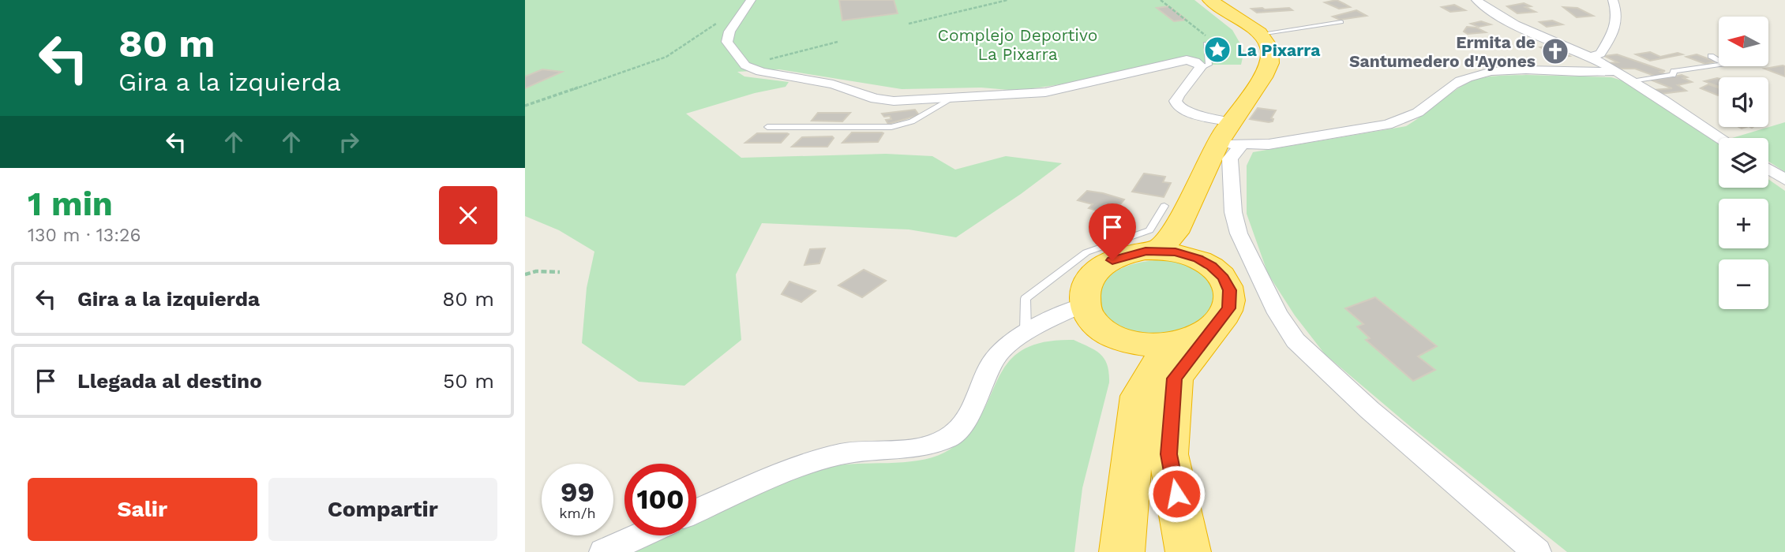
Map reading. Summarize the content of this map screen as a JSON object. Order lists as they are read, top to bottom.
{
  "parks": ["Complejo Deportivo La Pixarra"],
  "places": {
    "place": ["La Pixarra"],
    "church": ["Ermita de Santumedero d'Ayones"]
  },
  "north": "left",
  "page": {
    "turn": ["80 m", "Gira a la izquierda"],
    "map_buttons": ["+", "−"],
    "heading": ["1 min", "130 m · 13:26"],
    "list": [
      {
        "name": "Gira a la izquierda",
        "value": "80 m"
      },
      {
        "name": "Llegada al destino",
        "value": "50 m"
      }
    ],
    "speed": "99 km/h",
    "limit": "100",
    "buttons": ["Salir", "Compartir"]
  }
}
